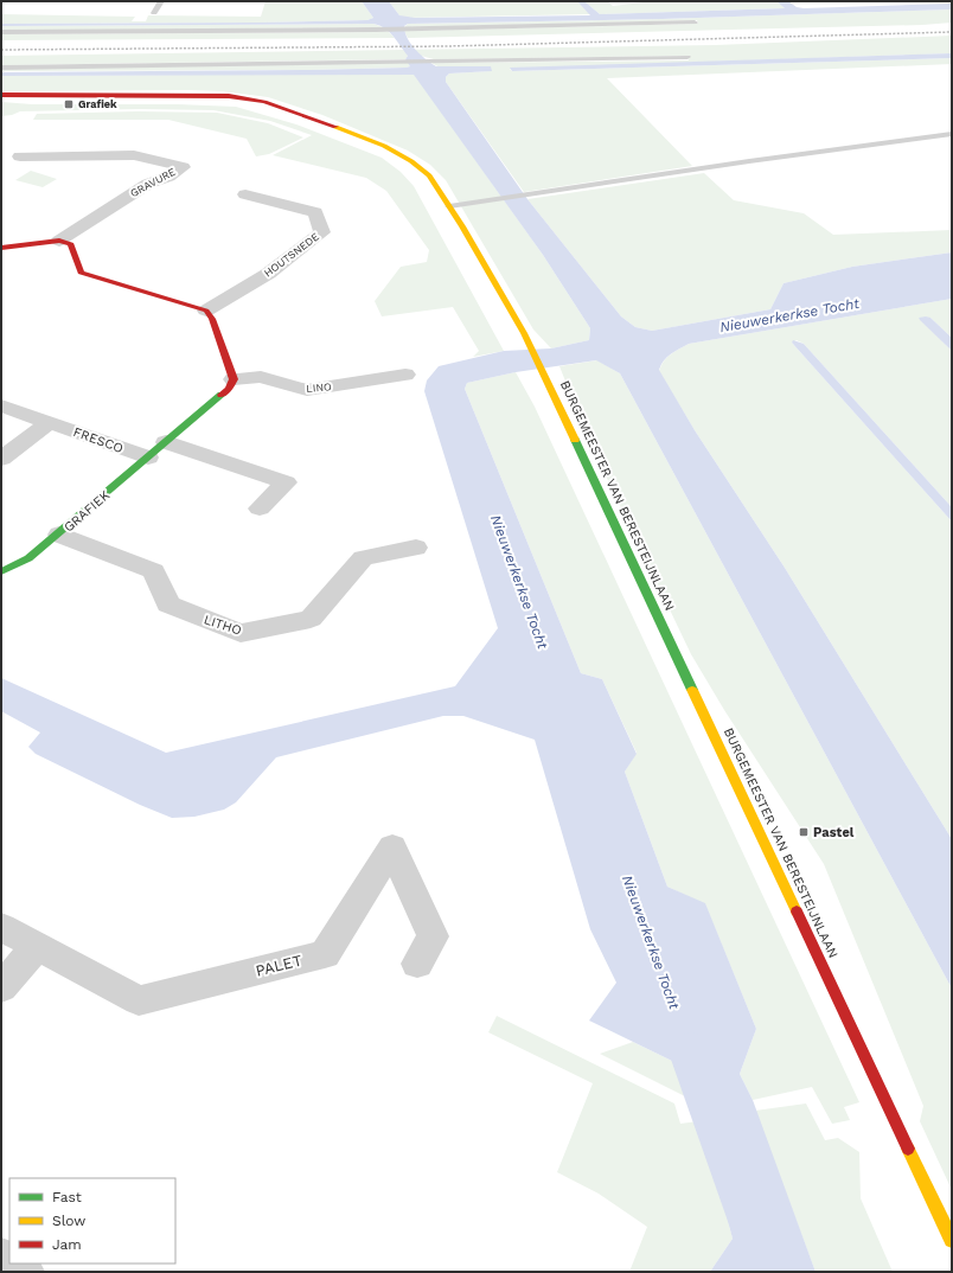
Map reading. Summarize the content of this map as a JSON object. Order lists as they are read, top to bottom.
{
  "streets": {
    "main road": ["BURGEMEESTER VAN BERESTEIJNLAAN", "GRAFIEK"],
    "street": [
      "GRAVURE",
      "HOUTSNEDE",
      "LINO",
      "FRESCO",
      "LITHO",
      "PALET"
    ]
  },
  "crossings": [
    ["LINO", "GRAFIEK"],
    ["FRESCO", "GRAFIEK"],
    ["GRAFIEK", "LITHO"]
  ],
  "water": ["Nieuwerkerkse Tocht"],
  "places": {
    "transit": ["Grafiek", "Pastel"]
  },
  "legend": ["Fast", "Slow", "Jam"]
}
